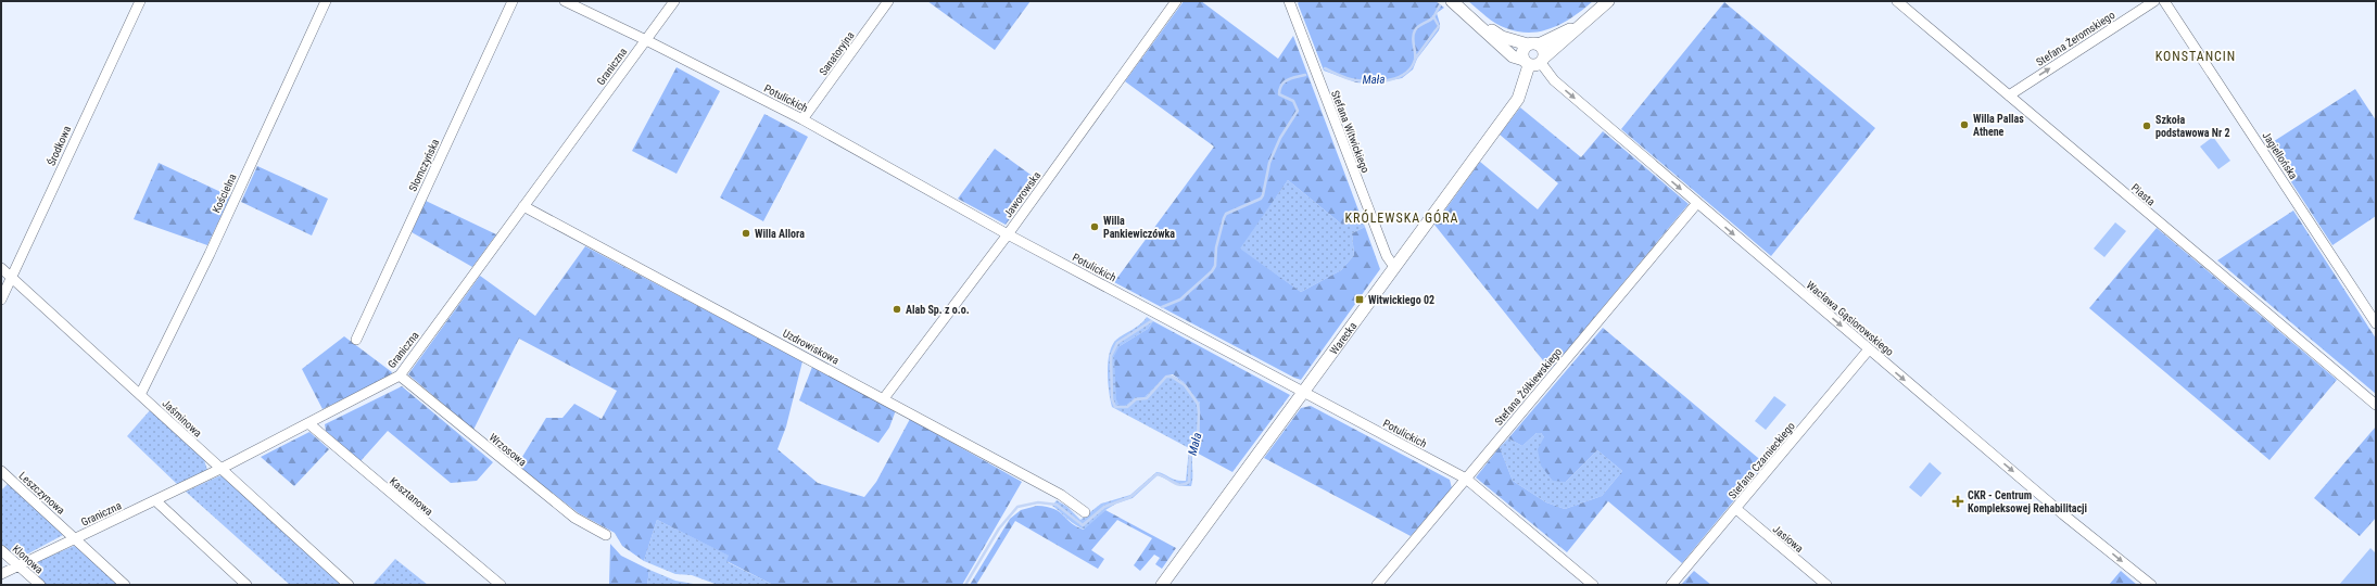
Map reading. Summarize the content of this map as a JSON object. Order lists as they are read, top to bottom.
{
  "streets": {
    "street": [
      "Stefana Żeromskiego",
      "Sanatoryjna",
      "Graniczna",
      "Potulickich",
      "Stefana Witwickiego",
      "Środkowa",
      "Jagiellońska",
      "Słomczyńska",
      "Kościelna",
      "Jaworowska",
      "Piasta",
      "Wacława Gąsiorowskiego",
      "Warecka",
      "Uzdrowiskowa",
      "Stefana Żółkiewskiego",
      "Jaśminowa",
      "Wrzosowa",
      "Stefana Czarnieckiego",
      "Leszczynowa",
      "Kasztanowa",
      "Jasiowa",
      "Klonowa"
    ]
  },
  "crossings": [
    ["Stefana Żeromskiego", "Piasta"],
    ["Sanatoryjna", "Potulickich"],
    ["Graniczna", "Potulickich"],
    ["Graniczna", "Uzdrowiskowa"],
    ["Graniczna", "Jaśminowa"],
    ["Graniczna", "Wrzosowa"],
    ["Graniczna", "Leszczynowa"],
    ["Graniczna", "Kasztanowa"],
    ["Graniczna", "Klonowa"],
    ["Potulickich", "Jaworowska"],
    ["Potulickich", "Warecka"],
    ["Potulickich", "Stefana Żółkiewskiego"],
    ["Stefana Witwickiego", "Warecka"],
    ["Środkowa", "Jaśminowa"],
    ["Kościelna", "Jaśminowa"],
    ["Jaworowska", "Uzdrowiskowa"],
    ["Wacława Gąsiorowskiego", "Warecka"],
    ["Wacława Gąsiorowskiego", "Stefana Żółkiewskiego"],
    ["Wacława Gąsiorowskiego", "Stefana Czarnieckiego"],
    ["Stefana Czarnieckiego", "Jasiowa"]
  ],
  "one_way": ["Stefana Żeromskiego", "Wacława Gąsiorowskiego"],
  "districts": ["KONSTANCIN", "KRÓLEWSKA GÓRA"],
  "water": ["Mała"],
  "places": {
    "other": [
      "Willa Pallas Athene",
      "Szkoła podstawowa Nr 2",
      "Willa Pankiewiczówka",
      "Willa Allora",
      "Alab Sp. z o.o."
    ],
    "transit": ["Witwickiego 02"],
    "health": ["CKR - Centrum Kompleksowej Rehabilitacji"]
  }
}
